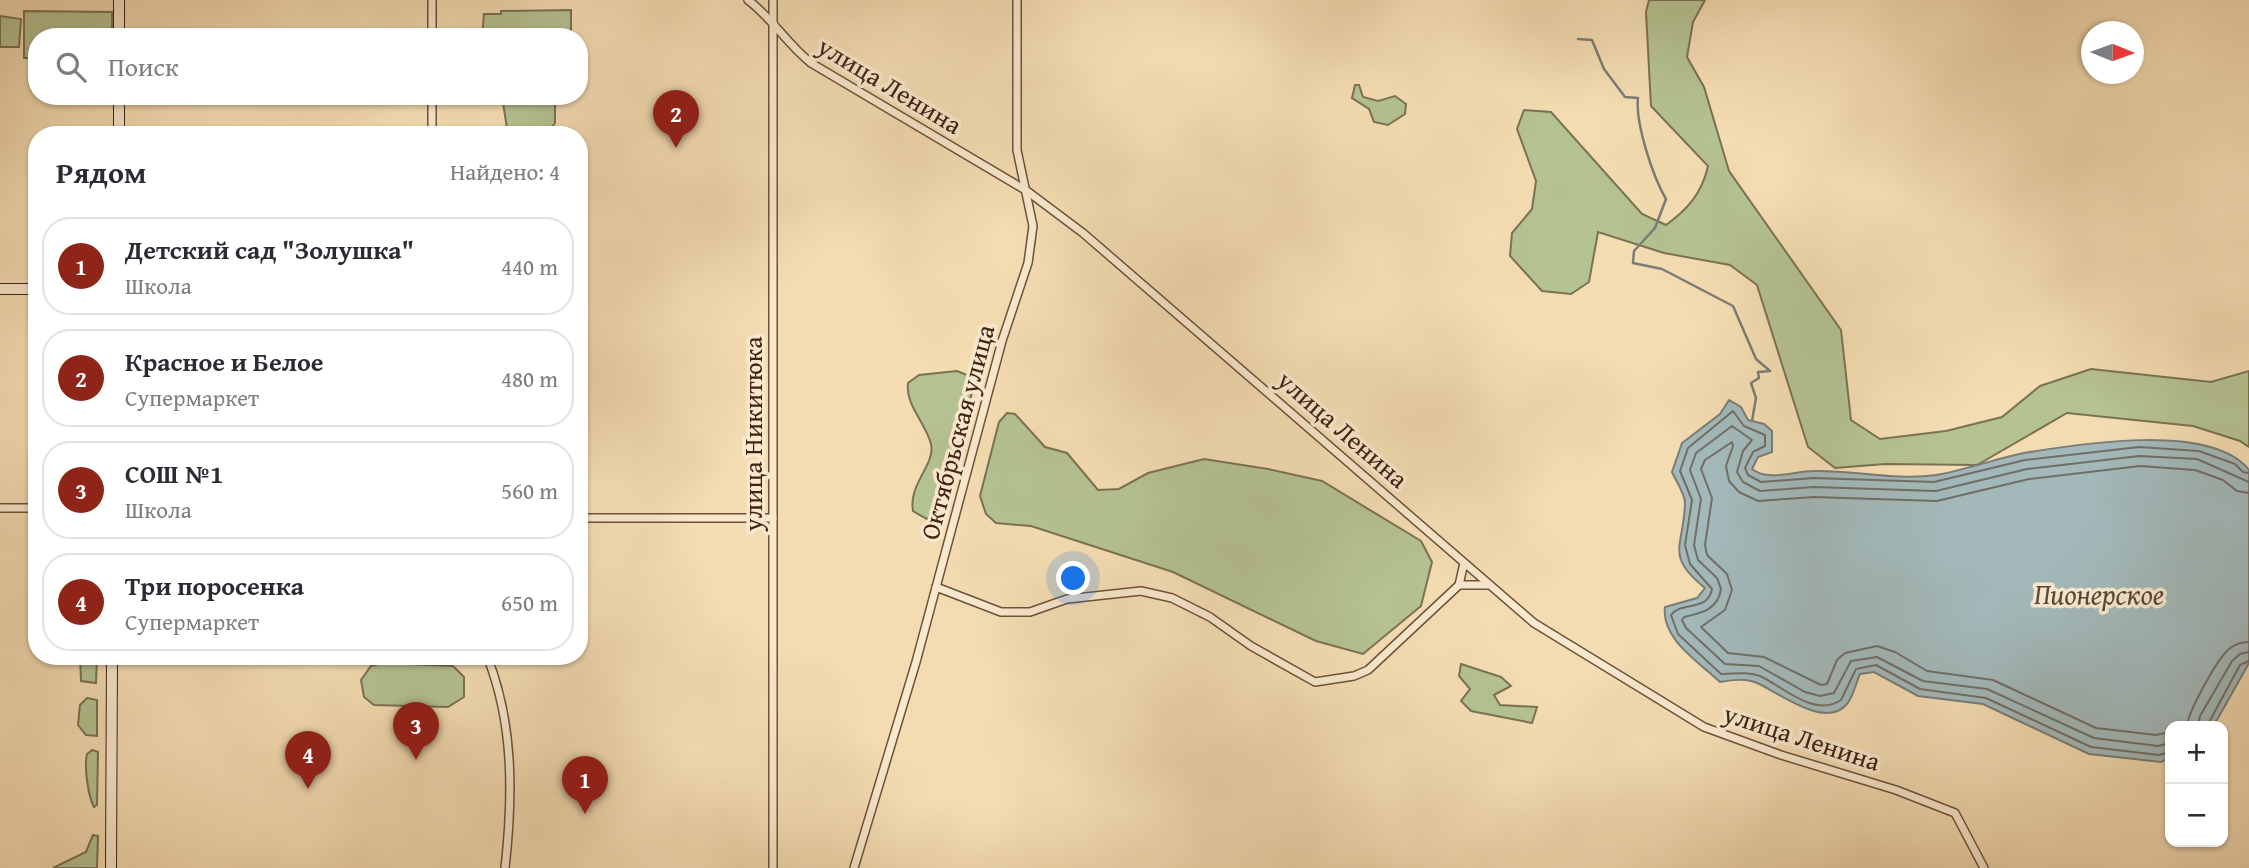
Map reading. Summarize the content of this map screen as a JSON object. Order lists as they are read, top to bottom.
{
  "streets": {
    "street": ["улица Ленина", "Октябрьская улица", "улица Никитюка"]
  },
  "crossings": [
    ["улица Ленина", "Октябрьская улица"],
    ["улица Ленина", "улица Никитюка"]
  ],
  "water": ["Пионерское"],
  "north": "right",
  "page": {
    "search": "Поиск",
    "pins": [
      "2",
      "3",
      "4",
      "1"
    ],
    "heading": ["Рядом", "Найдено: 4"],
    "list": [
      {
        "mark": "1",
        "name": "Детский сад \"Золушка\"",
        "note": "Школа",
        "value": "440 m"
      },
      {
        "mark": "2",
        "name": "Красное и Белое",
        "note": "Супермаркет",
        "value": "480 m"
      },
      {
        "mark": "3",
        "name": "СОШ №1",
        "note": "Школа",
        "value": "560 m"
      },
      {
        "mark": "4",
        "name": "Три поросенка",
        "note": "Супермаркет",
        "value": "650 m"
      }
    ],
    "map_buttons": ["+", "−"]
  }
}
